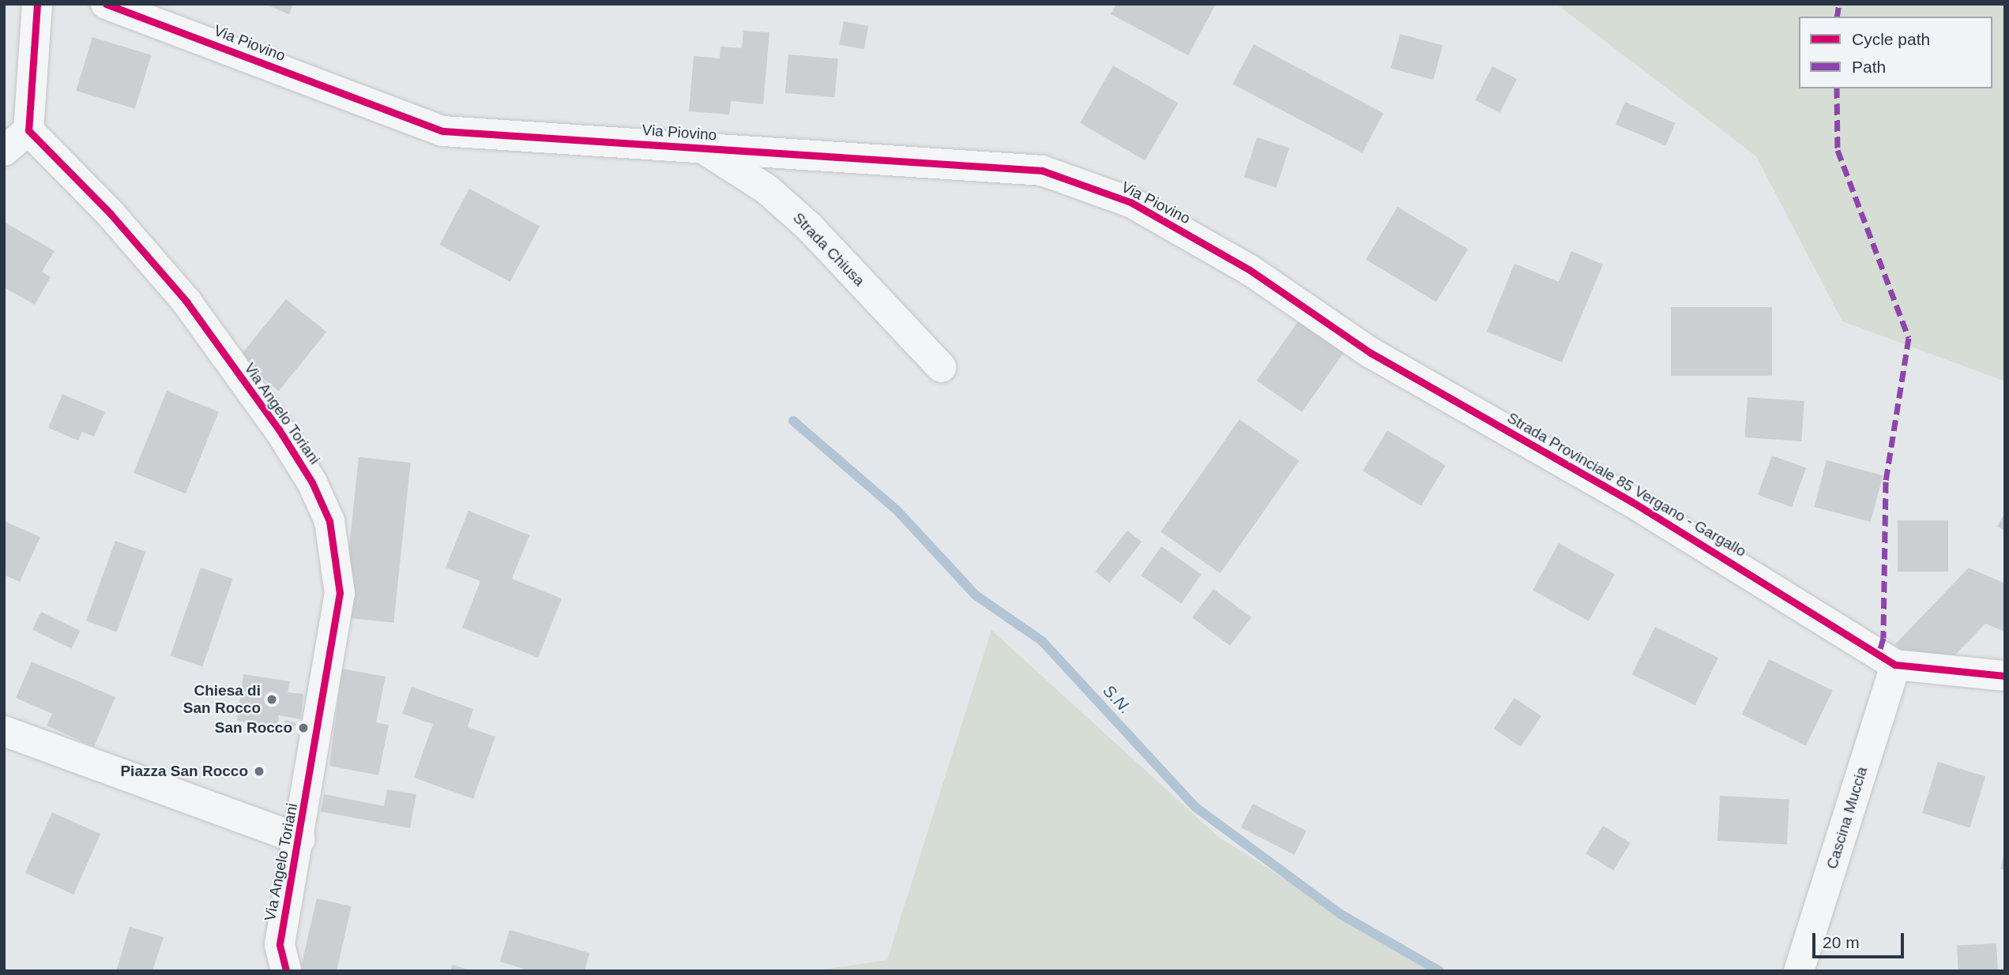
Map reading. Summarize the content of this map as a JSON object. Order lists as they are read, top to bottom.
{
  "streets": {
    "street": [
      "Via Piovino",
      "Strada Chiusa",
      "Via Angelo Toriani",
      "Strada Provinciale 85 Vergano - Gargallo",
      "Cascina Muccia"
    ]
  },
  "crossings": [
    ["Via Piovino", "Strada Chiusa"],
    ["Via Piovino", "Strada Provinciale 85 Vergano - Gargallo"],
    ["Strada Provinciale 85 Vergano - Gargallo", "Cascina Muccia"]
  ],
  "water": ["S.N."],
  "places": ["Chiesa di San Rocco", "San Rocco", "Piazza San Rocco"],
  "legend": ["Cycle path", "Path"],
  "scale_bar": "20 m"
}
